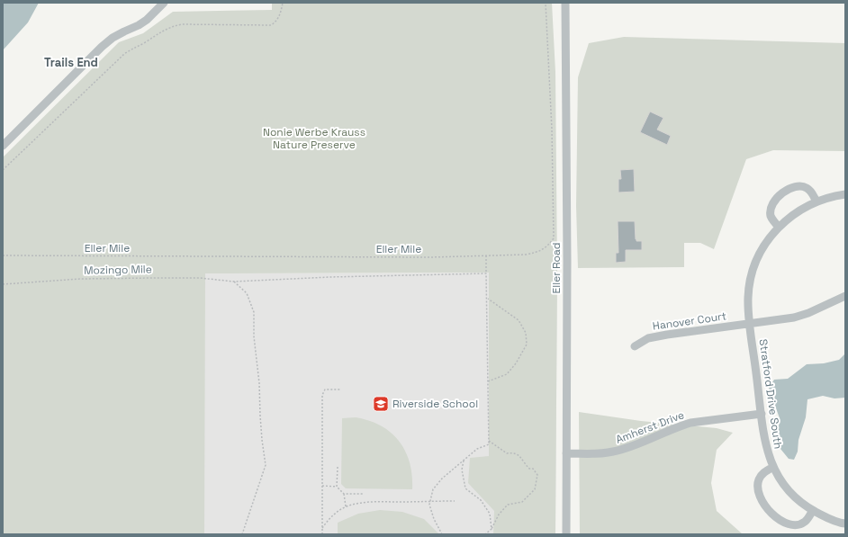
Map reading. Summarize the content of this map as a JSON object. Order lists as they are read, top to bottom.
{
  "streets": {
    "street": [
      "Eller Road",
      "Hanover Court",
      "Stratford Drive South",
      "Amherst Drive"
    ],
    "path": ["Eller Mile", "Mozingo Mile"]
  },
  "crossings": [
    ["Eller Road", "Amherst Drive"],
    ["Hanover Court", "Stratford Drive South"],
    ["Stratford Drive South", "Amherst Drive"]
  ],
  "districts": ["Trails End"],
  "parks": ["Nonie Werbe Krauss Nature Preserve"],
  "places": {
    "school or university": ["Riverside School"]
  }
}
